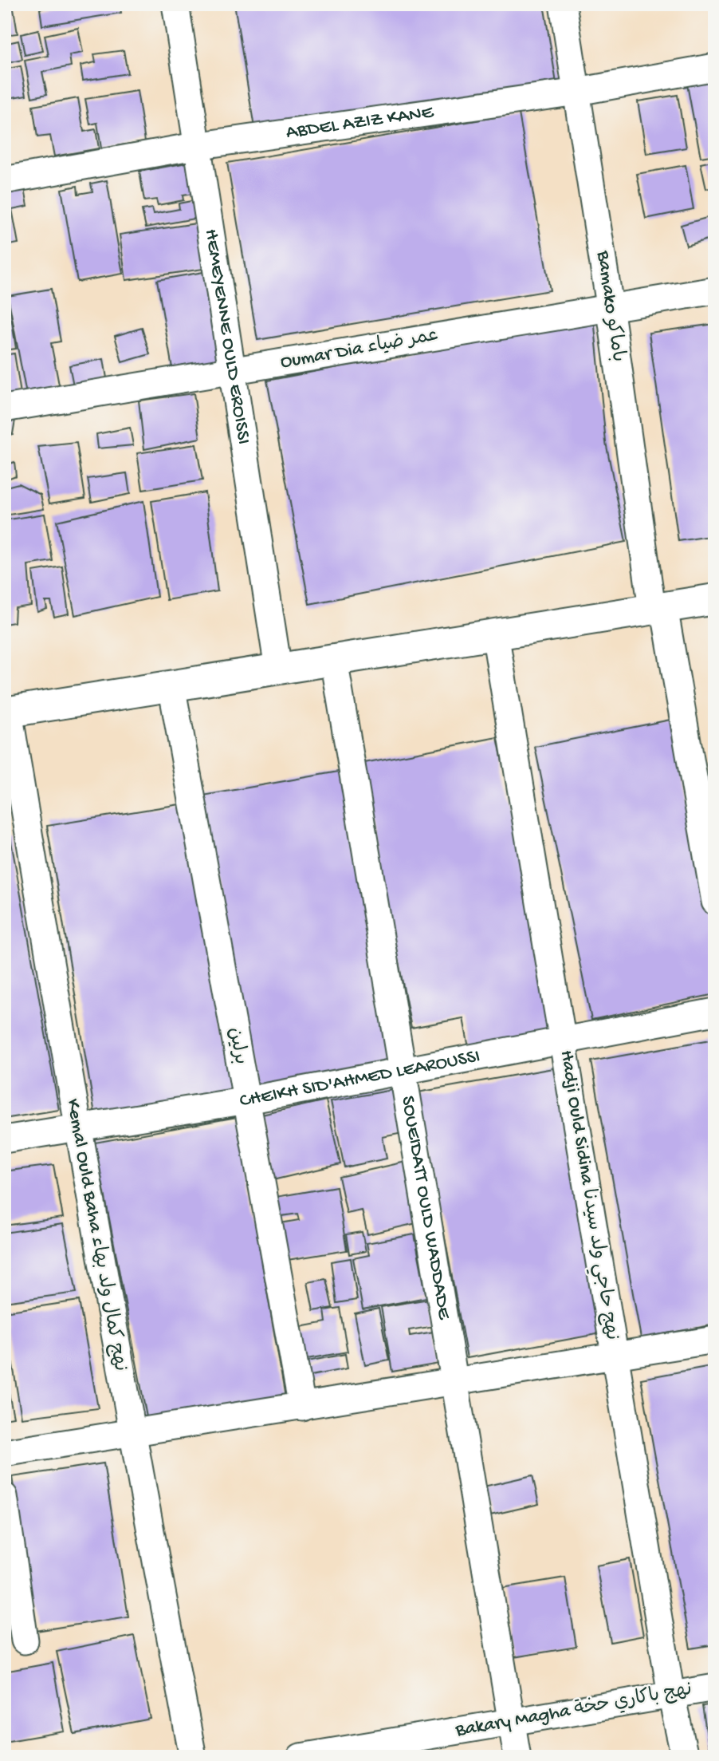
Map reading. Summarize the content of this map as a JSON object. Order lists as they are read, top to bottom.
{
  "streets": {
    "street": [
      "ABDEL AZIZ KANE",
      "Bamako باماكو",
      "HEMEYENNE OULD EROISSI",
      "Oumar Dia عمر ضياء",
      "برلين",
      "CHEIKH SID'AHMED LEAROUSSI",
      "Hadji Ould Sidina نهج حاجي ولد سيدنا",
      "SOUEIDATT OULD WADDADE",
      "Kemal Ould Baha نهج كمال ولد بهاء",
      "Bakary Magha نهج باكاري حخة"
    ]
  },
  "crossings": [
    ["ABDEL AZIZ KANE", "Bamako باماكو"],
    ["ABDEL AZIZ KANE", "HEMEYENNE OULD EROISSI"],
    ["Bamako باماكو", "Oumar Dia عمر ضياء"],
    ["HEMEYENNE OULD EROISSI", "Oumar Dia عمر ضياء"],
    ["برلين", "CHEIKH SID'AHMED LEAROUSSI"],
    ["CHEIKH SID'AHMED LEAROUSSI", "Hadji Ould Sidina نهج حاجي ولد سيدنا"],
    ["CHEIKH SID'AHMED LEAROUSSI", "SOUEIDATT OULD WADDADE"],
    ["CHEIKH SID'AHMED LEAROUSSI", "Kemal Ould Baha نهج كمال ولد بهاء"],
    ["Hadji Ould Sidina نهج حاجي ولد سيدنا", "Bakary Magha نهج باكاري حخة"],
    ["SOUEIDATT OULD WADDADE", "Bakary Magha نهج باكاري حخة"]
  ]
}
